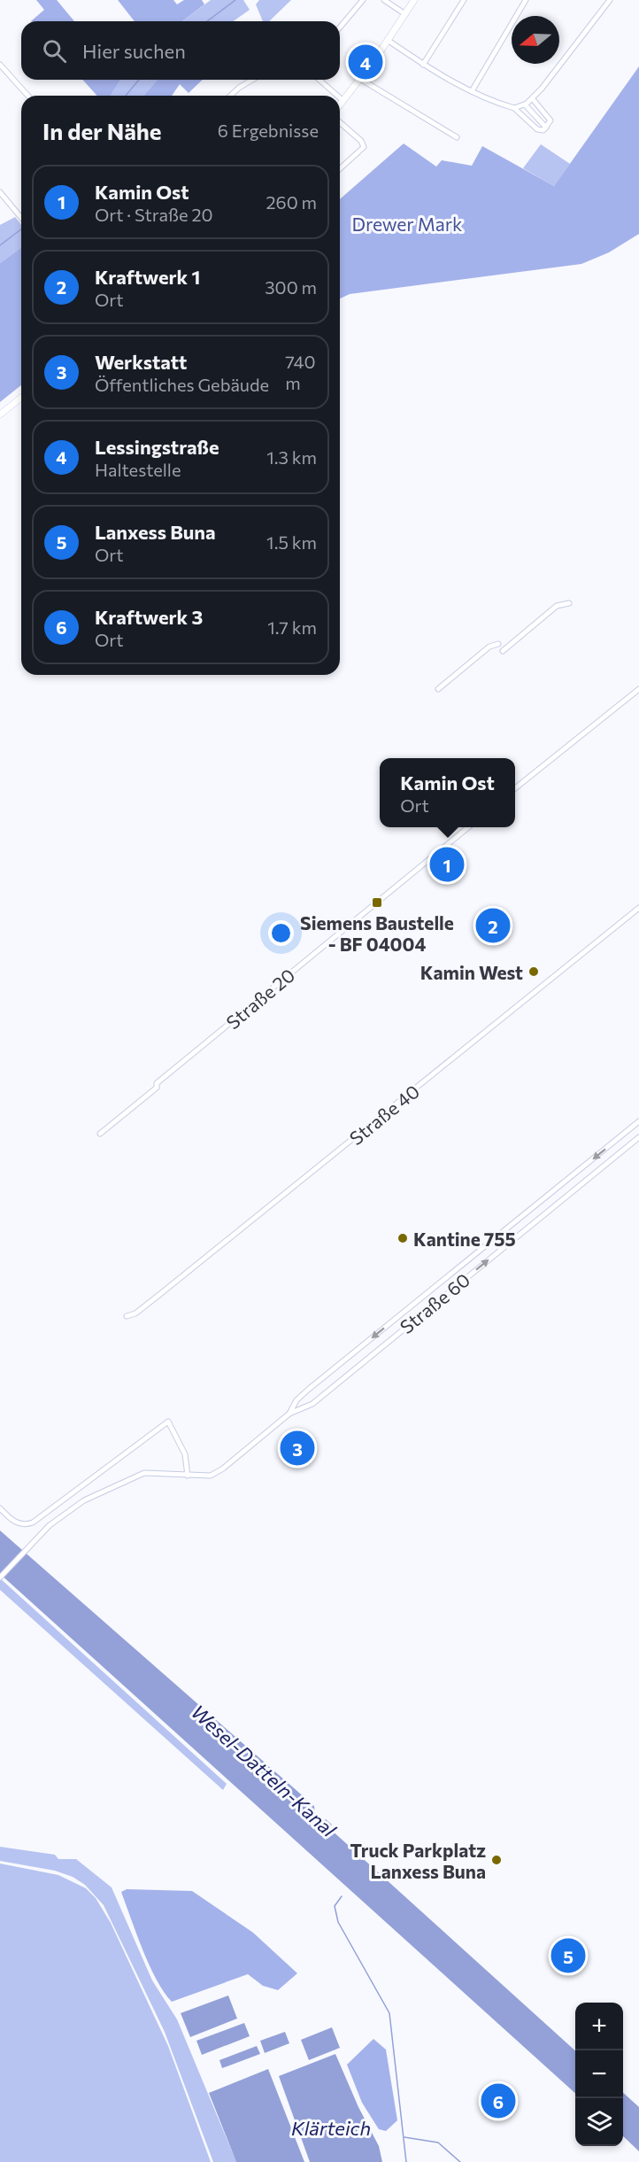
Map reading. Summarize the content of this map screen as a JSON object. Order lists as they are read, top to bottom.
{
  "streets": {
    "street": ["Straße 20", "Straße 40", "Straße 60"]
  },
  "water": ["Wesel-Datteln-Kanal", "Klärteich"],
  "parks": ["Drewer Mark"],
  "places": {
    "transit": ["Siemens Baustelle - BF 04004"],
    "other": ["Kamin West", "Kantine 755", "Truck Parkplatz Lanxess Buna"]
  },
  "north": "left",
  "page": {
    "search": "Hier suchen",
    "pins": [
      "4",
      "1",
      "2",
      "3",
      "5",
      "6"
    ],
    "heading": ["In der Nähe", "6 Ergebnisse"],
    "list": [
      {
        "mark": "1",
        "name": "Kamin Ost",
        "note": "Ort · Straße 20",
        "value": "260 m"
      },
      {
        "mark": "2",
        "name": "Kraftwerk 1",
        "note": "Ort",
        "value": "300 m"
      },
      {
        "mark": "3",
        "name": "Werkstatt",
        "note": "Öffentliches Gebäude",
        "value": "740 m"
      },
      {
        "mark": "4",
        "name": "Lessingstraße",
        "note": "Haltestelle",
        "value": "1.3 km"
      },
      {
        "mark": "5",
        "name": "Lanxess Buna",
        "note": "Ort",
        "value": "1.5 km"
      },
      {
        "mark": "6",
        "name": "Kraftwerk 3",
        "note": "Ort",
        "value": "1.7 km"
      }
    ],
    "popup": ["Kamin Ost", "Ort"],
    "map_buttons": ["+", "−"]
  }
}
